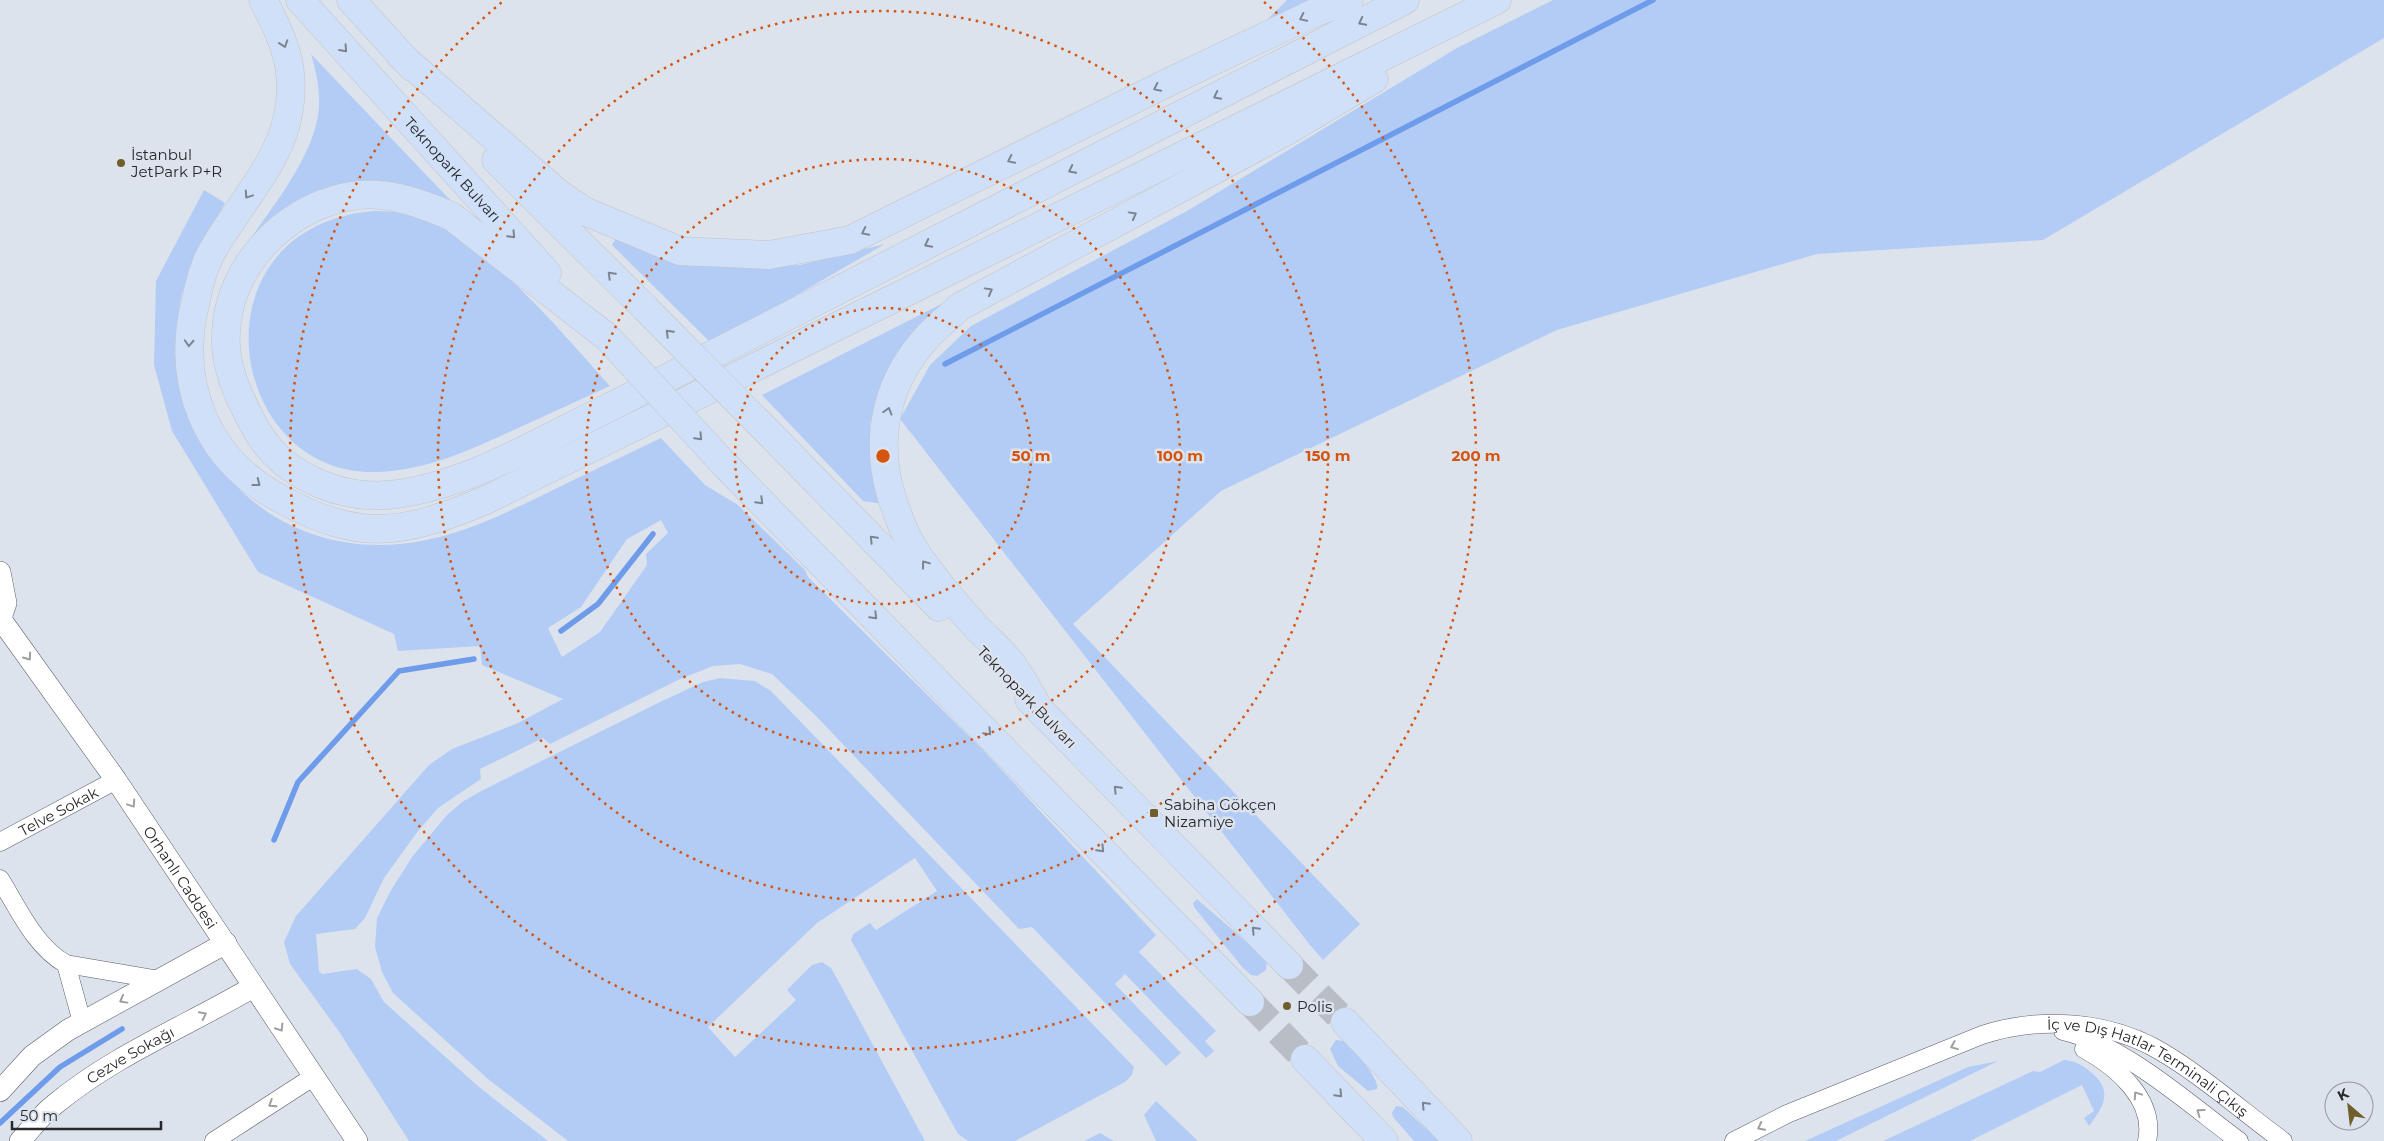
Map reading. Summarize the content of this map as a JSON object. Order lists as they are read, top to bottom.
{
  "streets": {
    "highway": ["Teknopark Bulvarı"],
    "street": [
      "Telve Sokak",
      "Orhanlı Caddesi",
      "Cezve Sokağı",
      "İç ve Dış Hatlar Terminali Çıkış"
    ]
  },
  "crossings": [
    ["Telve Sokak", "Orhanlı Caddesi"],
    ["Orhanlı Caddesi", "Cezve Sokağı"]
  ],
  "one_way": ["İç ve Dış Hatlar Terminali Çıkış"],
  "places": {
    "other": ["İstanbul JetPark P+R", "Polis"],
    "transit": ["Sabiha Gökçen Nizamiye"]
  },
  "scale_bar": "50 m",
  "north": "top left",
  "rings": [
    "50 m",
    "100 m",
    "150 m",
    "200 m"
  ]
}
